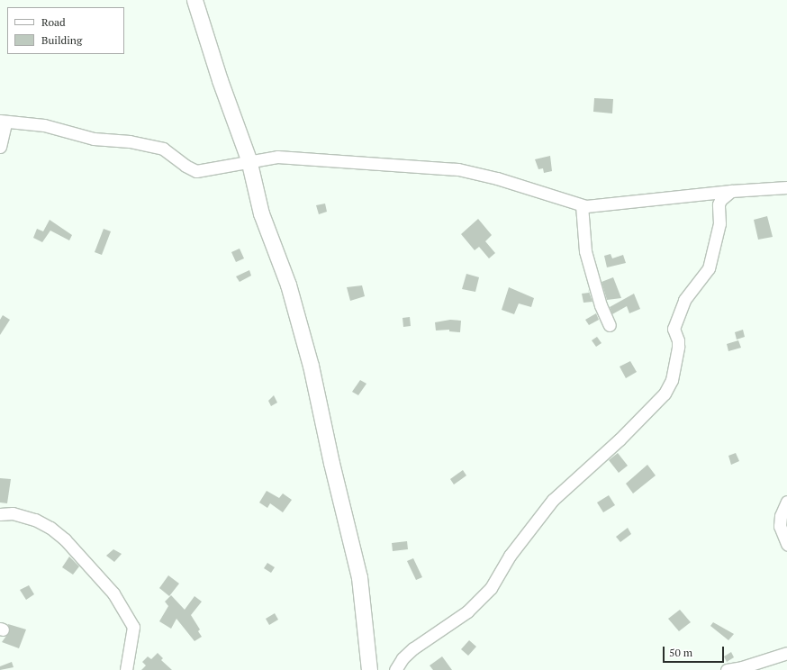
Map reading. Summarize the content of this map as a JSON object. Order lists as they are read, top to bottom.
{
  "legend": ["Road", "Building"],
  "scale_bar": "50 m"
}
